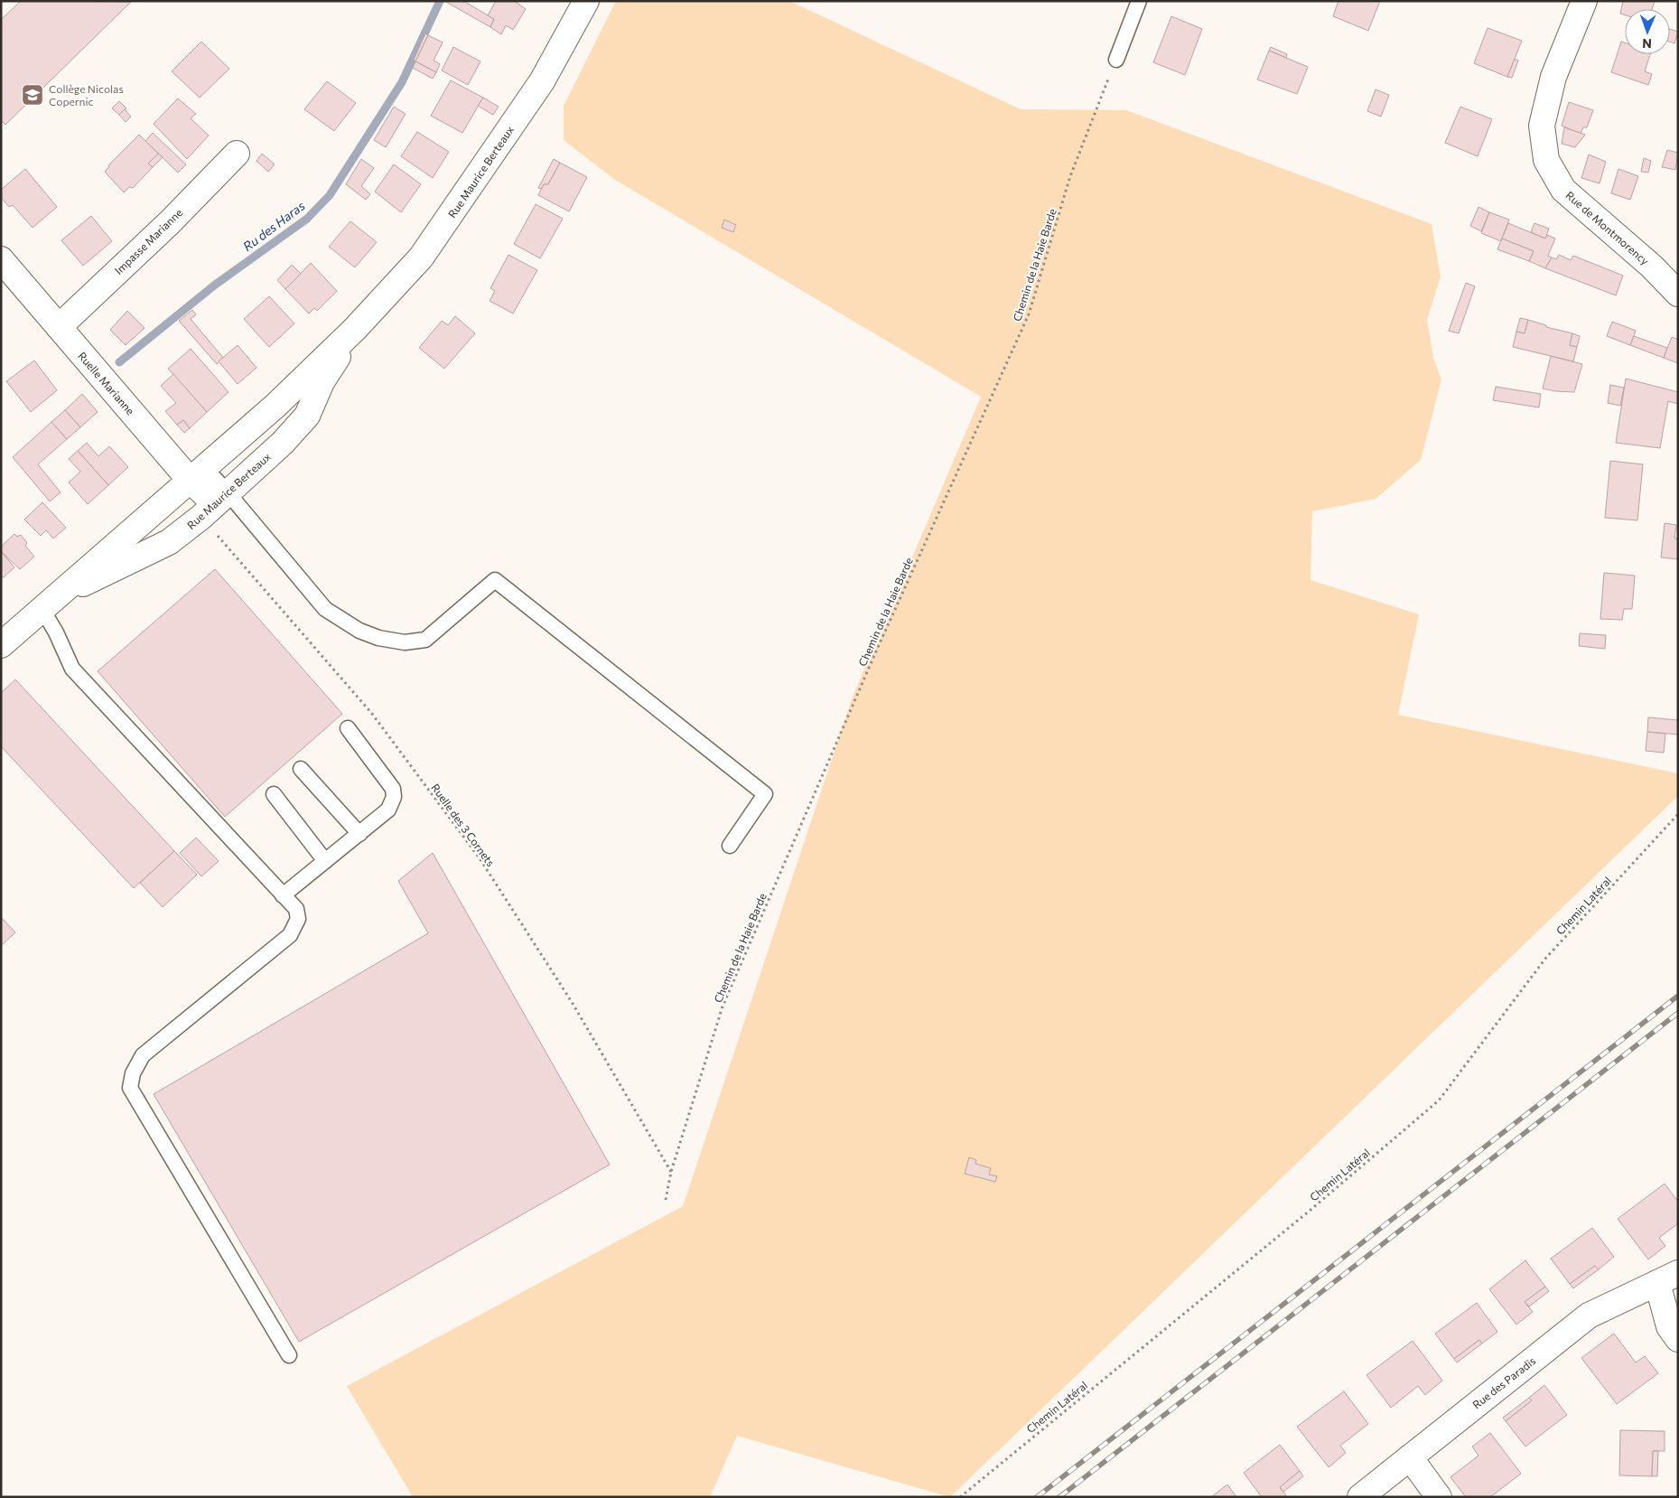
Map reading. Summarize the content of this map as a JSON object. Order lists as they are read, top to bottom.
{
  "streets": {
    "street": [
      "Rue Maurice Berteaux",
      "Rue de Montmorency",
      "Impasse Marianne",
      "Ruelle Marianne",
      "Rue des Paradis"
    ],
    "path": ["Chemin de la Haie Barde", "Ruelle des 3 Cornets", "Chemin Latéral"]
  },
  "crossings": [
    ["Rue Maurice Berteaux", "Ruelle Marianne"],
    ["Rue Maurice Berteaux", "Ruelle des 3 Cornets"],
    ["Impasse Marianne", "Ruelle Marianne"],
    ["Chemin de la Haie Barde", "Ruelle des 3 Cornets"],
    ["Ruelle Marianne", "Ruelle des 3 Cornets"]
  ],
  "water": ["Ru des Haras"],
  "places": {
    "school or university": ["Collège Nicolas Copernic"]
  },
  "north": "bottom"
}
